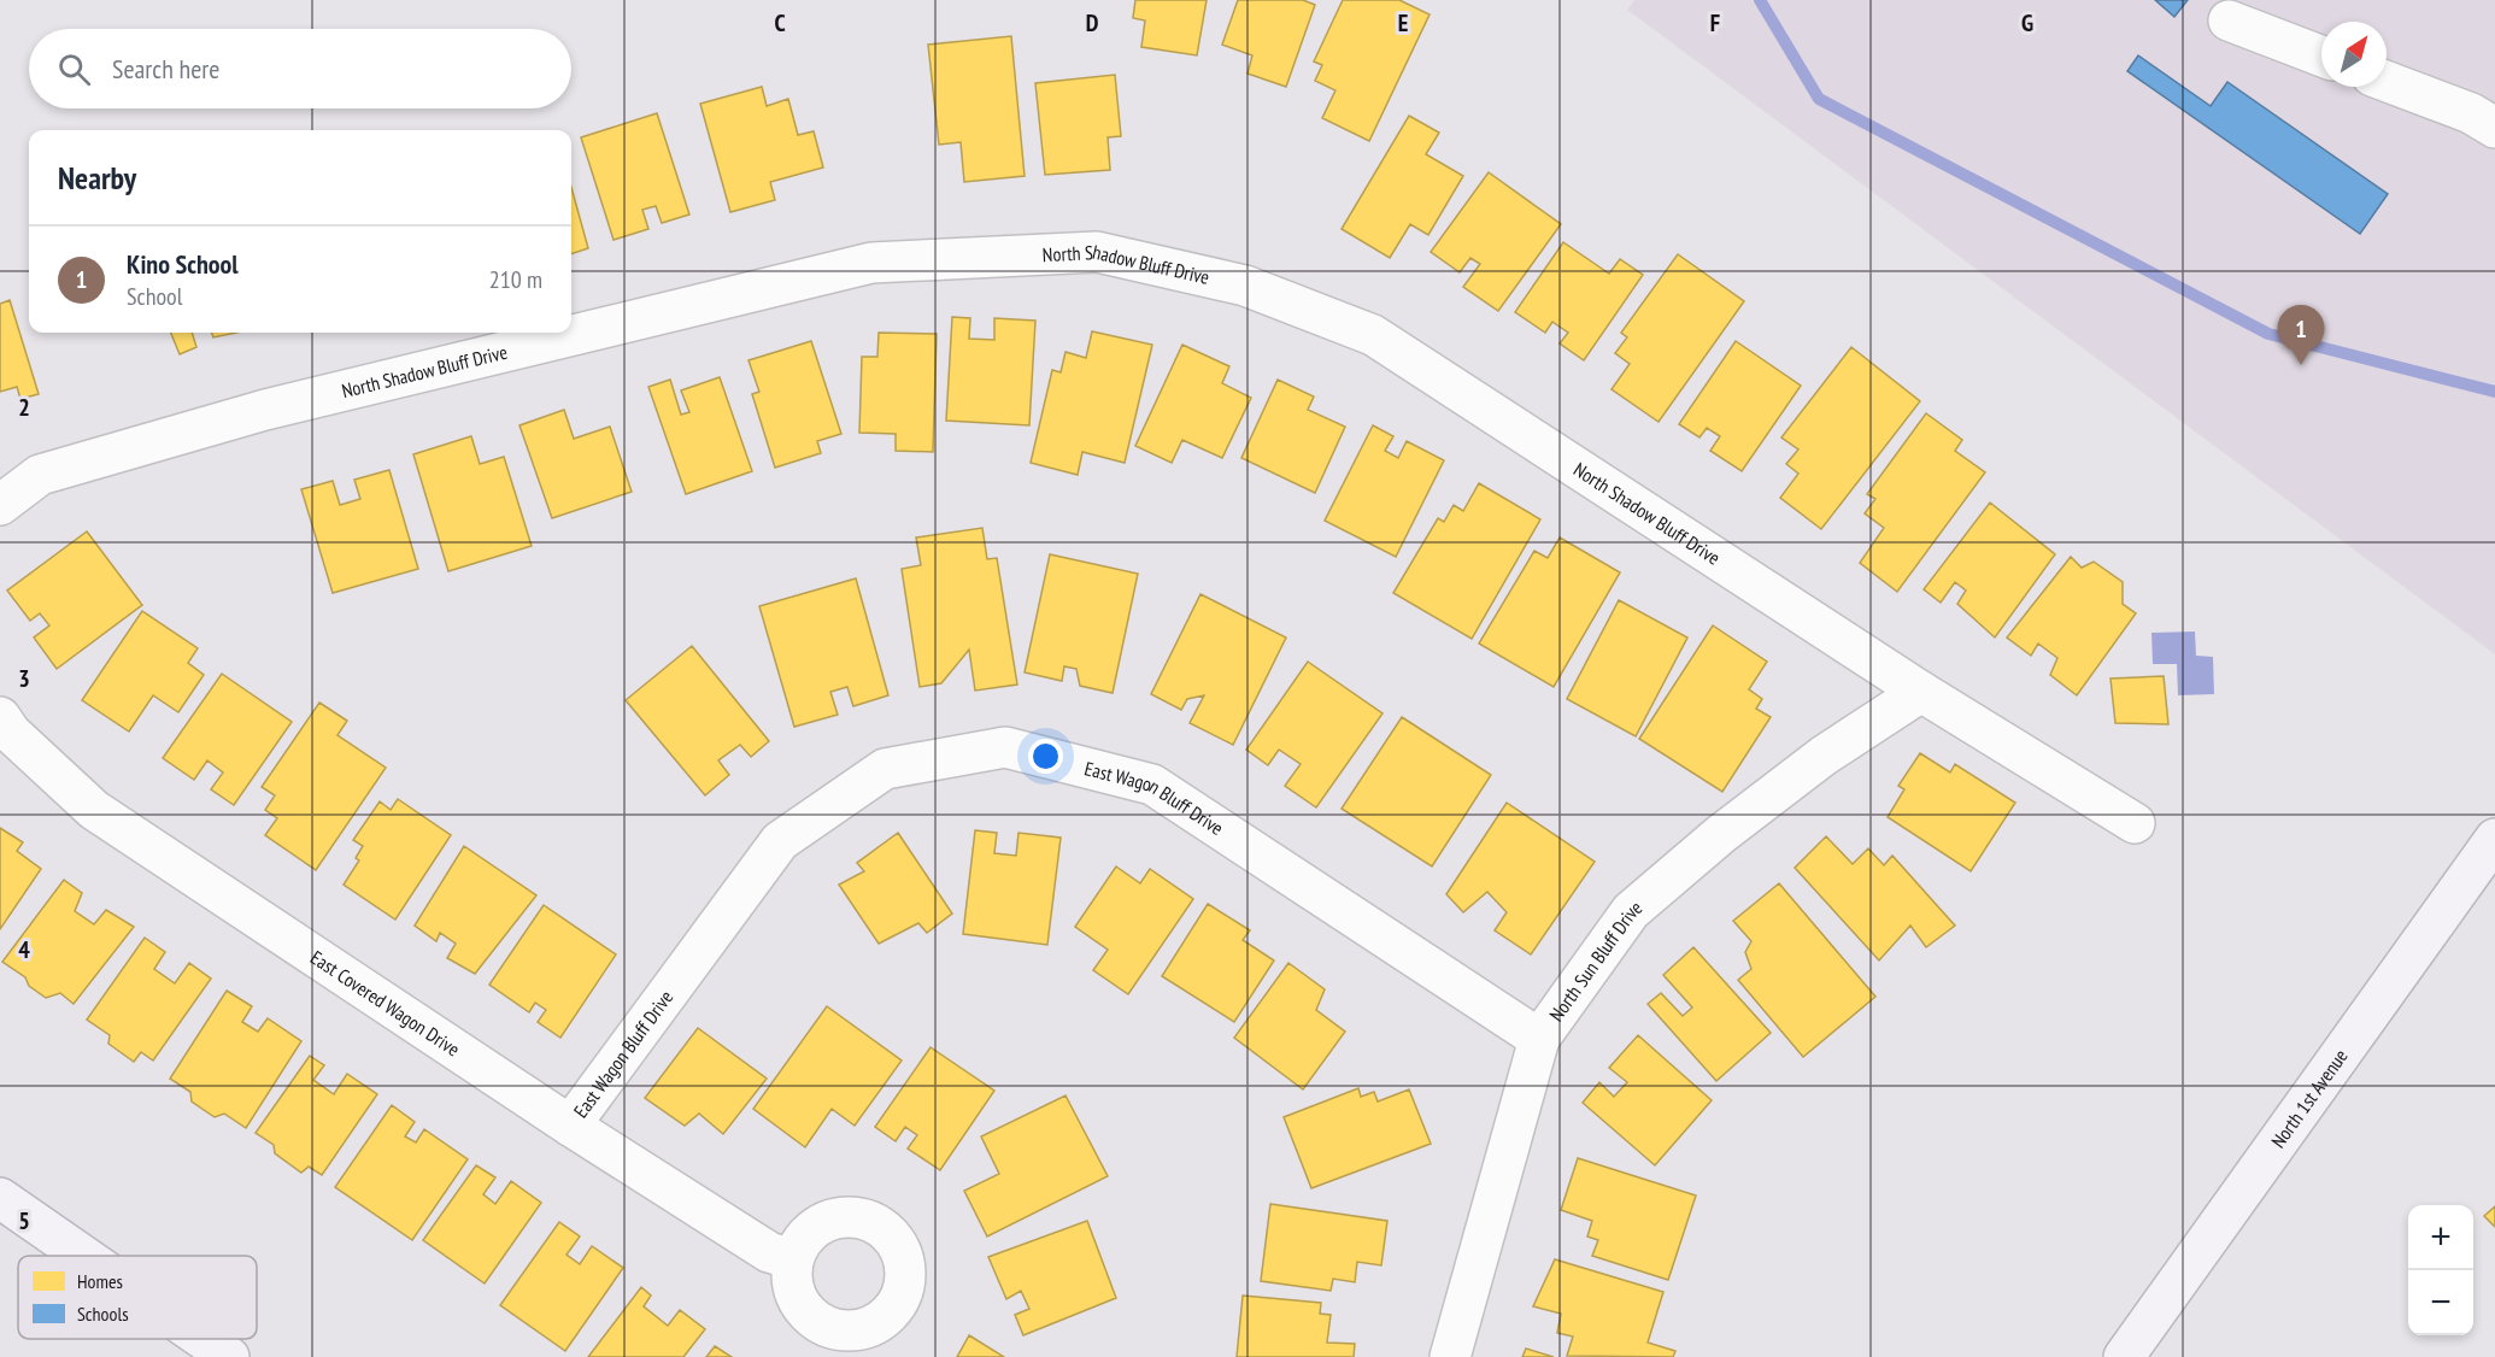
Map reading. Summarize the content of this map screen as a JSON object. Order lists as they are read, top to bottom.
{
  "streets": {
    "main road": ["North 1st Avenue"],
    "street": [
      "North Shadow Bluff Drive",
      "East Wagon Bluff Drive",
      "North Sun Bluff Drive",
      "East Covered Wagon Drive"
    ]
  },
  "crossings": [
    ["North Shadow Bluff Drive", "North Sun Bluff Drive"],
    ["East Wagon Bluff Drive", "North Sun Bluff Drive"],
    ["East Wagon Bluff Drive", "East Covered Wagon Drive"]
  ],
  "legend": ["Homes", "Schools"],
  "north": "top right",
  "page": {
    "search": "Search here",
    "heading": "Nearby",
    "list": [
      {
        "mark": "1",
        "name": "Kino School",
        "note": "School",
        "value": "210 m"
      }
    ],
    "pins": "1",
    "map_buttons": ["+", "−"]
  },
  "grid": {
    "columns": [
      "C",
      "D",
      "E",
      "F",
      "G"
    ],
    "rows": [
      "2",
      "3",
      "4",
      "5"
    ]
  }
}
